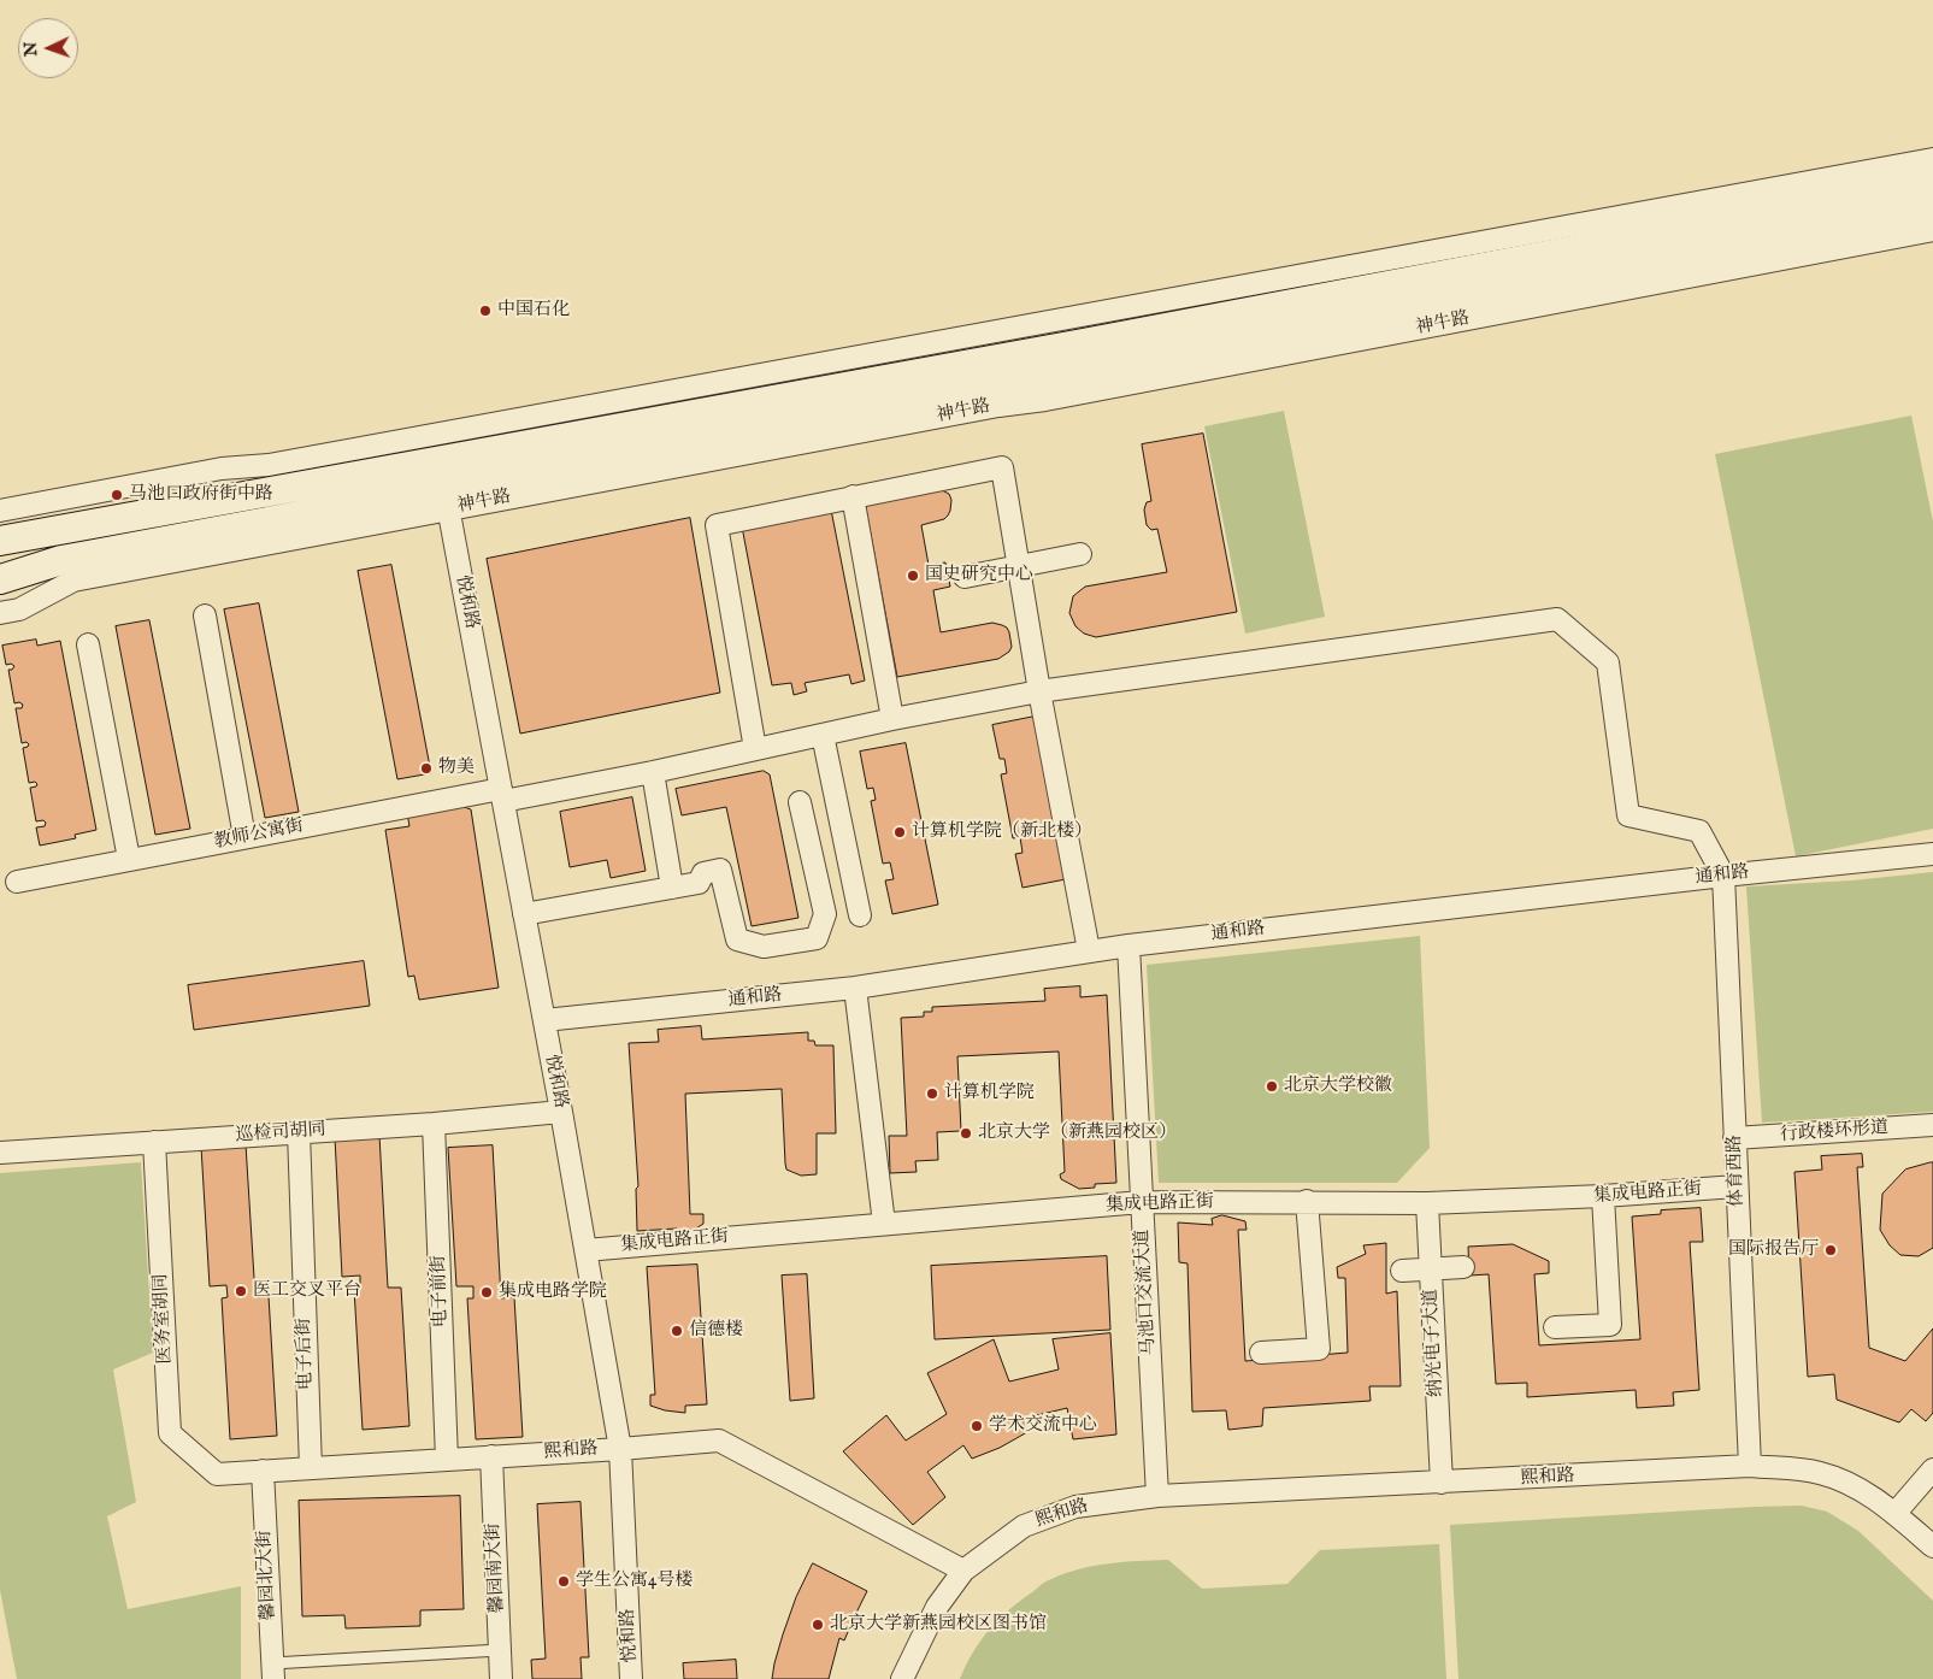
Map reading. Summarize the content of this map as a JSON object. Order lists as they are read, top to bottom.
{
  "streets": {
    "main road": ["神牛路"],
    "street": [
      "悦和路",
      "教师公寓街",
      "通和路",
      "行政楼环形道",
      "巡检司胡同",
      "体育西路",
      "集成电路正街",
      "电子前街",
      "马池口交流大道",
      "医务室胡同",
      "纳光电子大道",
      "电子后街",
      "熙和路",
      "馨园南大街",
      "馨园北大街"
    ]
  },
  "crossings": [
    ["神牛路", "悦和路"],
    ["悦和路", "教师公寓街"],
    ["悦和路", "通和路"],
    ["悦和路", "巡检司胡同"],
    ["悦和路", "集成电路正街"],
    ["悦和路", "熙和路"],
    ["教师公寓街", "通和路"],
    ["教师公寓街", "体育西路"],
    ["通和路", "体育西路"],
    ["通和路", "马池口交流大道"],
    ["行政楼环形道", "体育西路"],
    ["巡检司胡同", "电子前街"],
    ["巡检司胡同", "医务室胡同"],
    ["巡检司胡同", "电子后街"],
    ["体育西路", "集成电路正街"],
    ["体育西路", "熙和路"],
    ["集成电路正街", "马池口交流大道"],
    ["集成电路正街", "纳光电子大道"],
    ["电子前街", "熙和路"],
    ["马池口交流大道", "熙和路"],
    ["医务室胡同", "熙和路"],
    ["纳光电子大道", "熙和路"],
    ["电子后街", "熙和路"],
    ["熙和路", "馨园南大街"],
    ["熙和路", "馨园北大街"]
  ],
  "places": [
    "中国石化",
    "马池口政府街中路",
    "国史研究中心",
    "物美",
    "计算机学院（新北楼）",
    "北京大学校徽",
    "计算机学院",
    "北京大学（新燕园校区）",
    "国际报告厅",
    "医工交叉平台",
    "集成电路学院",
    "信德楼",
    "学术交流中心",
    "学生公寓4号楼",
    "北京大学新燕园校区图书馆"
  ],
  "north": "left"
}
